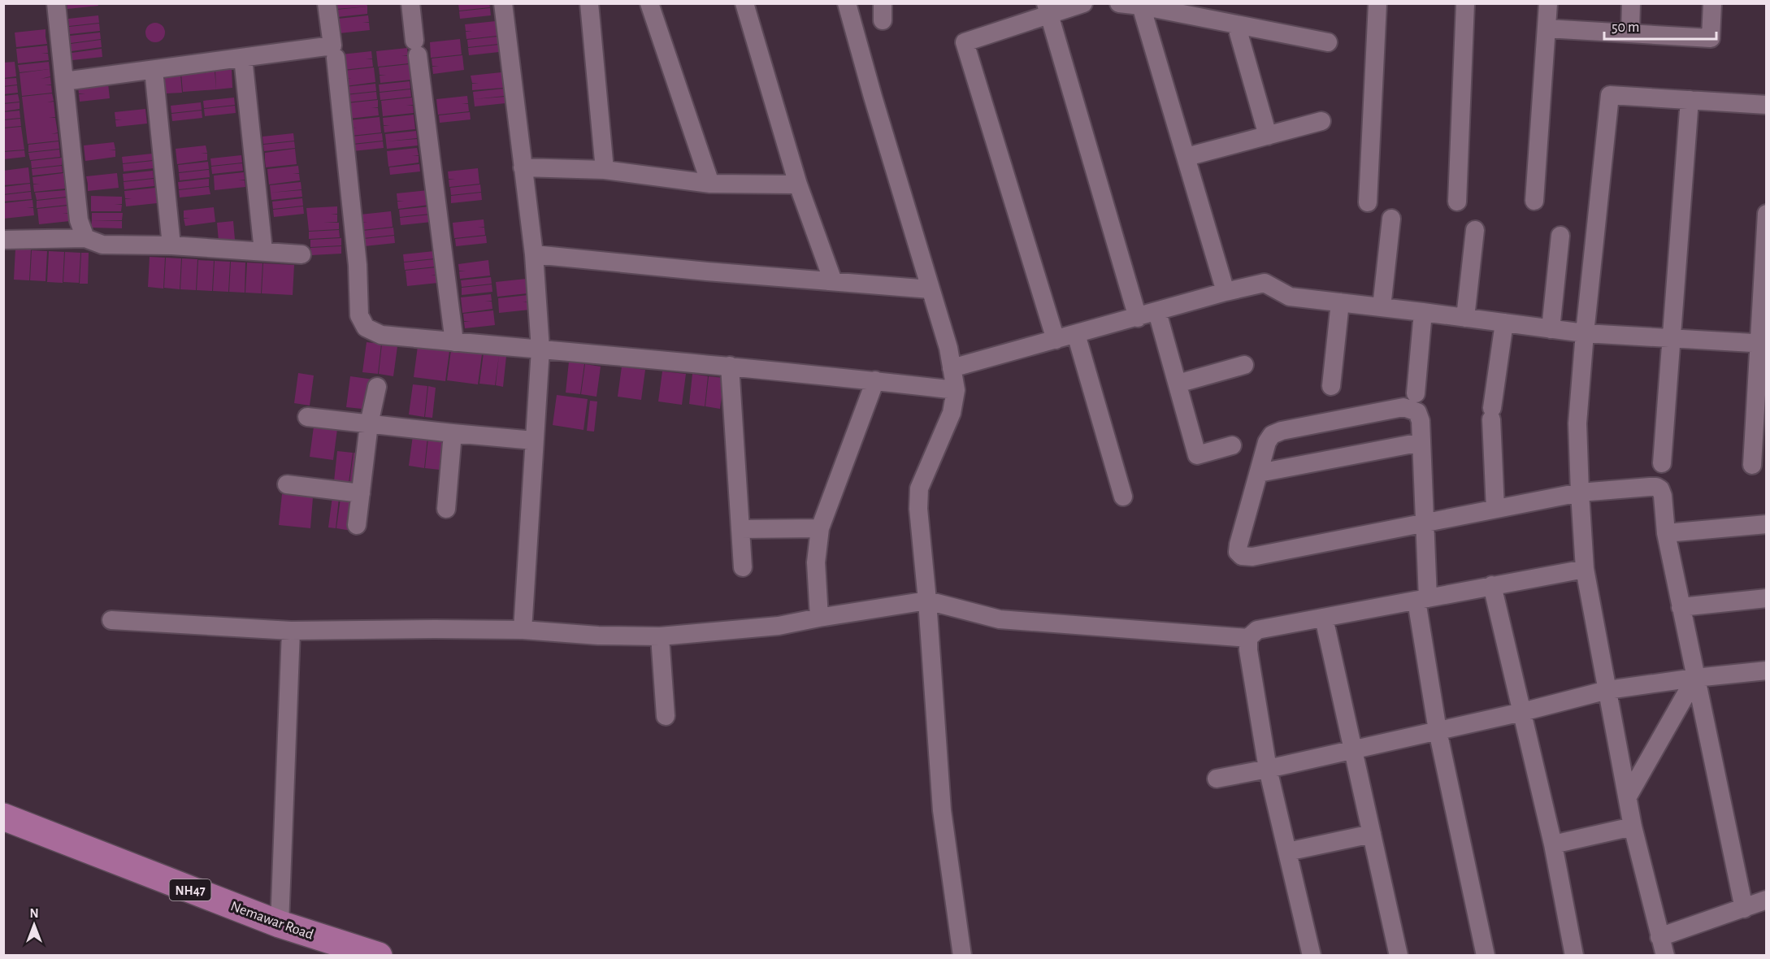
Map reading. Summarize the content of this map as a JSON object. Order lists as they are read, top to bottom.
{
  "streets": {
    "highway": ["NH47", "Nemawar Road"]
  },
  "scale_bar": "50 m",
  "north": "top"
}
